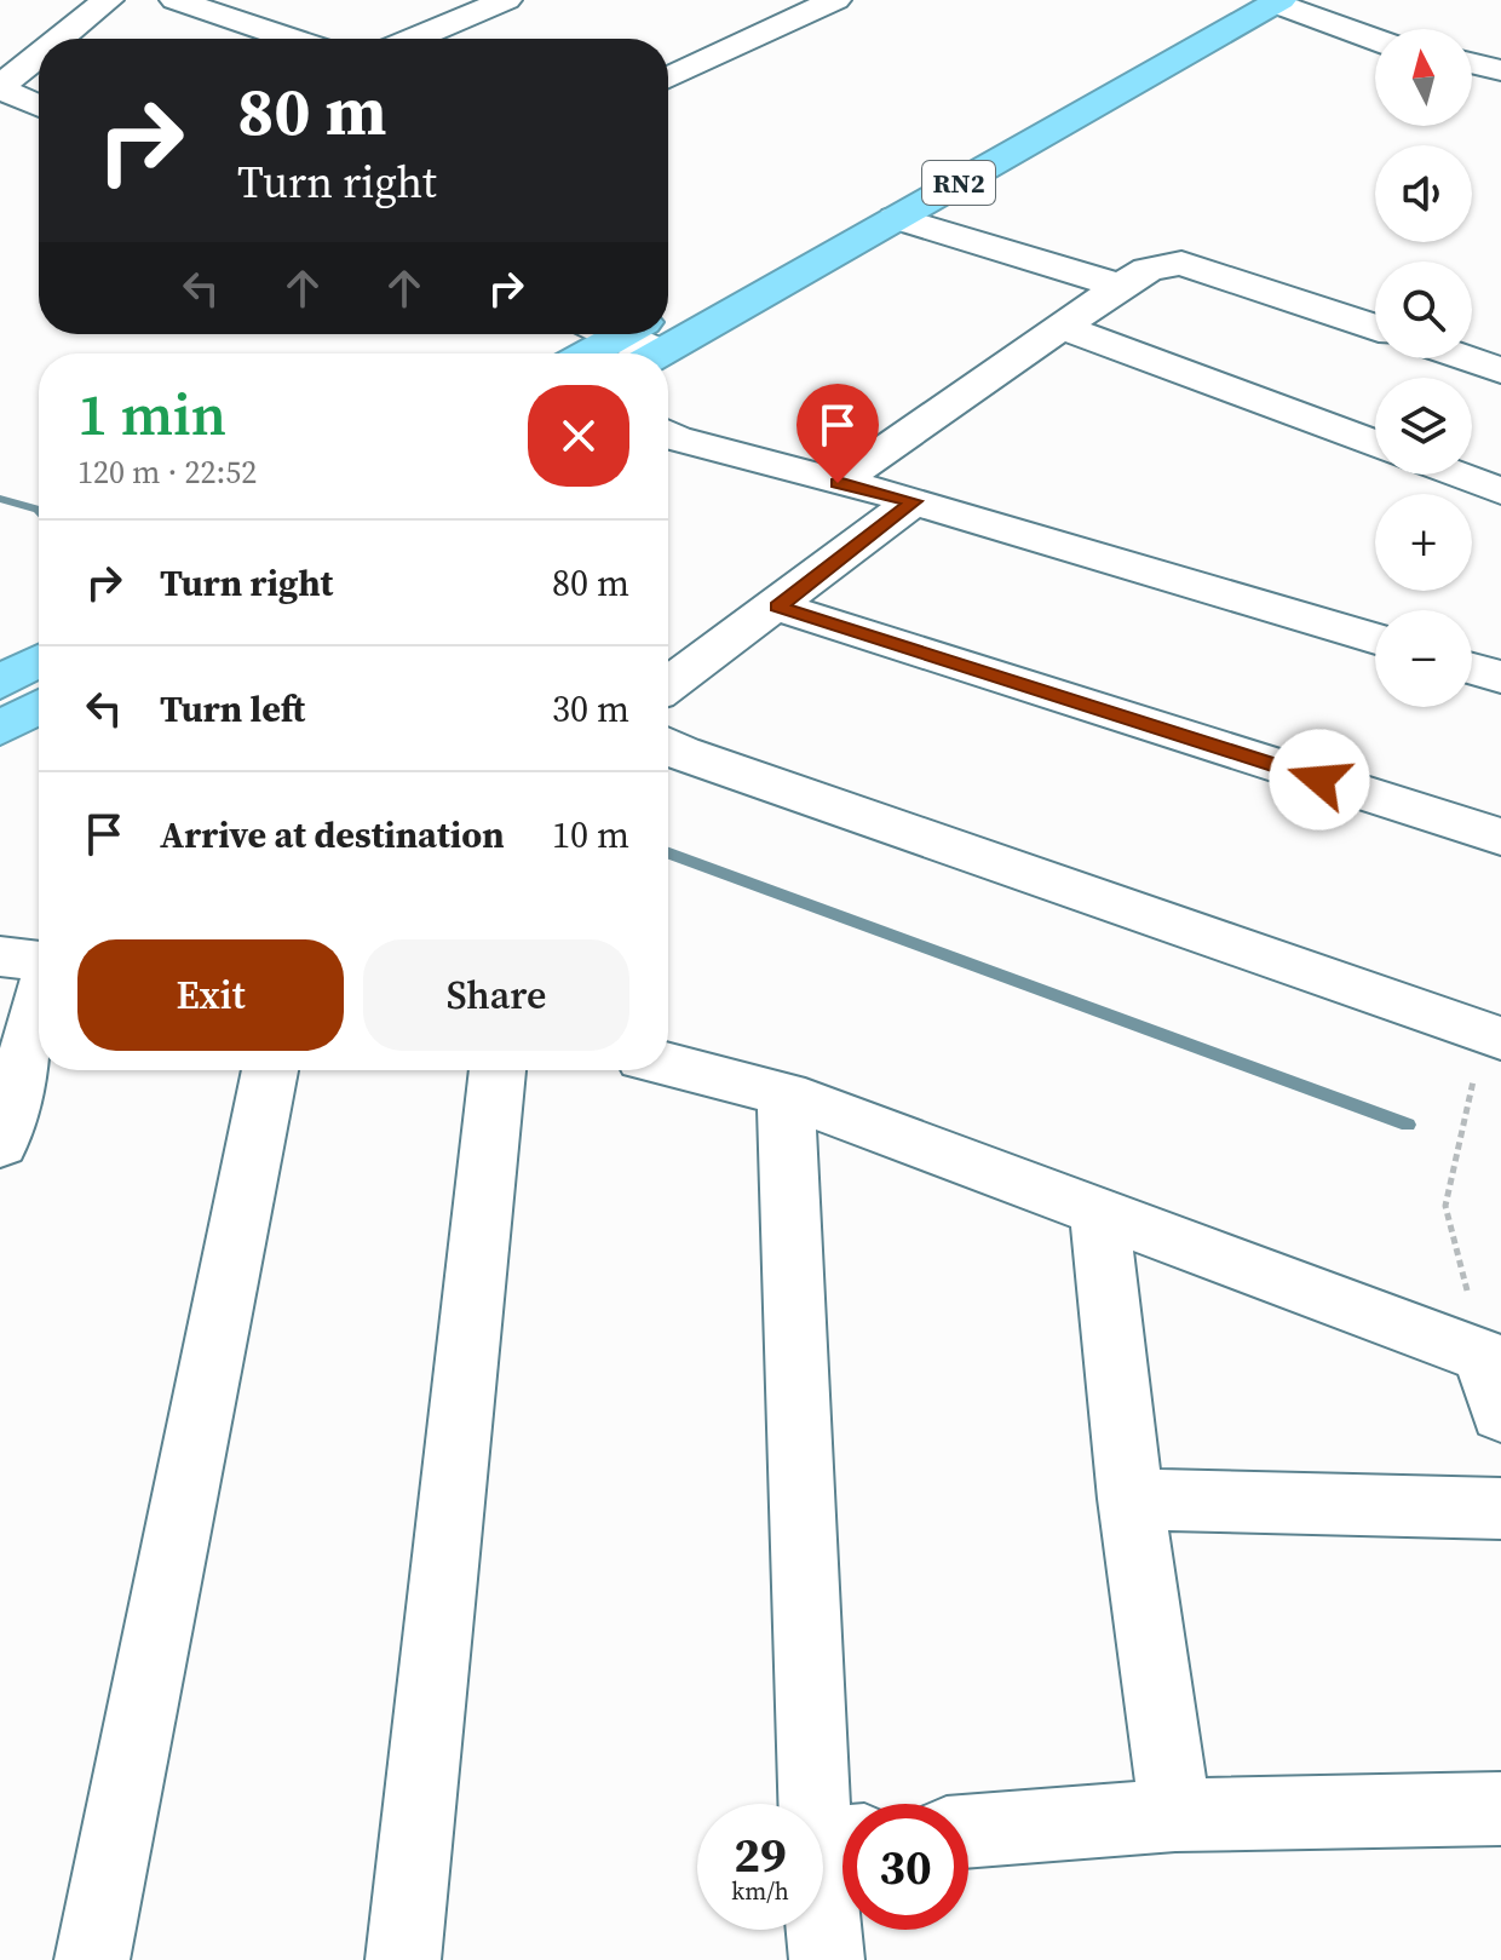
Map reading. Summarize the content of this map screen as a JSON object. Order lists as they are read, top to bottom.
{
  "streets": {
    "highway": ["RN2"]
  },
  "north": "top",
  "page": {
    "map_buttons": ["+", "−"],
    "turn": ["80 m", "Turn right"],
    "heading": ["1 min", "120 m · 22:52"],
    "list": [
      {
        "name": "Turn right",
        "value": "80 m"
      },
      {
        "name": "Turn left",
        "value": "30 m"
      },
      {
        "name": "Arrive at destination",
        "value": "10 m"
      }
    ],
    "buttons": ["Exit", "Share"],
    "speed": "29 km/h",
    "limit": "30"
  }
}
